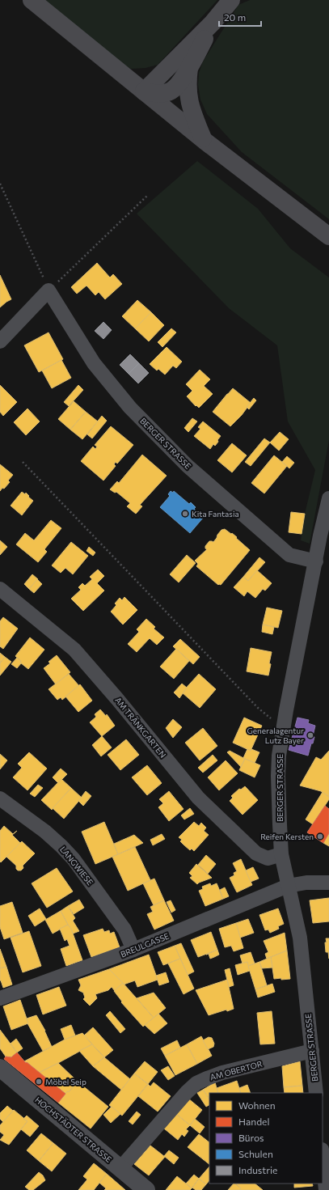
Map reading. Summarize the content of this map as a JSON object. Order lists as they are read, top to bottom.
{
  "streets": {
    "street": [
      "BERGER STRASSE",
      "AM TRÄNKGARTEN",
      "LANGWIESE",
      "BREULGASSE",
      "AM OBERTOR",
      "HOCHSTÄDTER STRASSE"
    ]
  },
  "crossings": [
    ["BERGER STRASSE", "AM TRÄNKGARTEN"],
    ["BERGER STRASSE", "BREULGASSE"],
    ["BERGER STRASSE", "AM OBERTOR"],
    ["LANGWIESE", "BREULGASSE"],
    ["AM OBERTOR", "HOCHSTÄDTER STRASSE"]
  ],
  "places": [
    "Kita Fantasia",
    "Generalagentur Lutz Bayer",
    "Reifen Kersten",
    "Möbel Seip"
  ],
  "legend": [
    "Wohnen",
    "Handel",
    "Büros",
    "Schulen",
    "Industrie"
  ],
  "scale_bar": "20 m"
}
